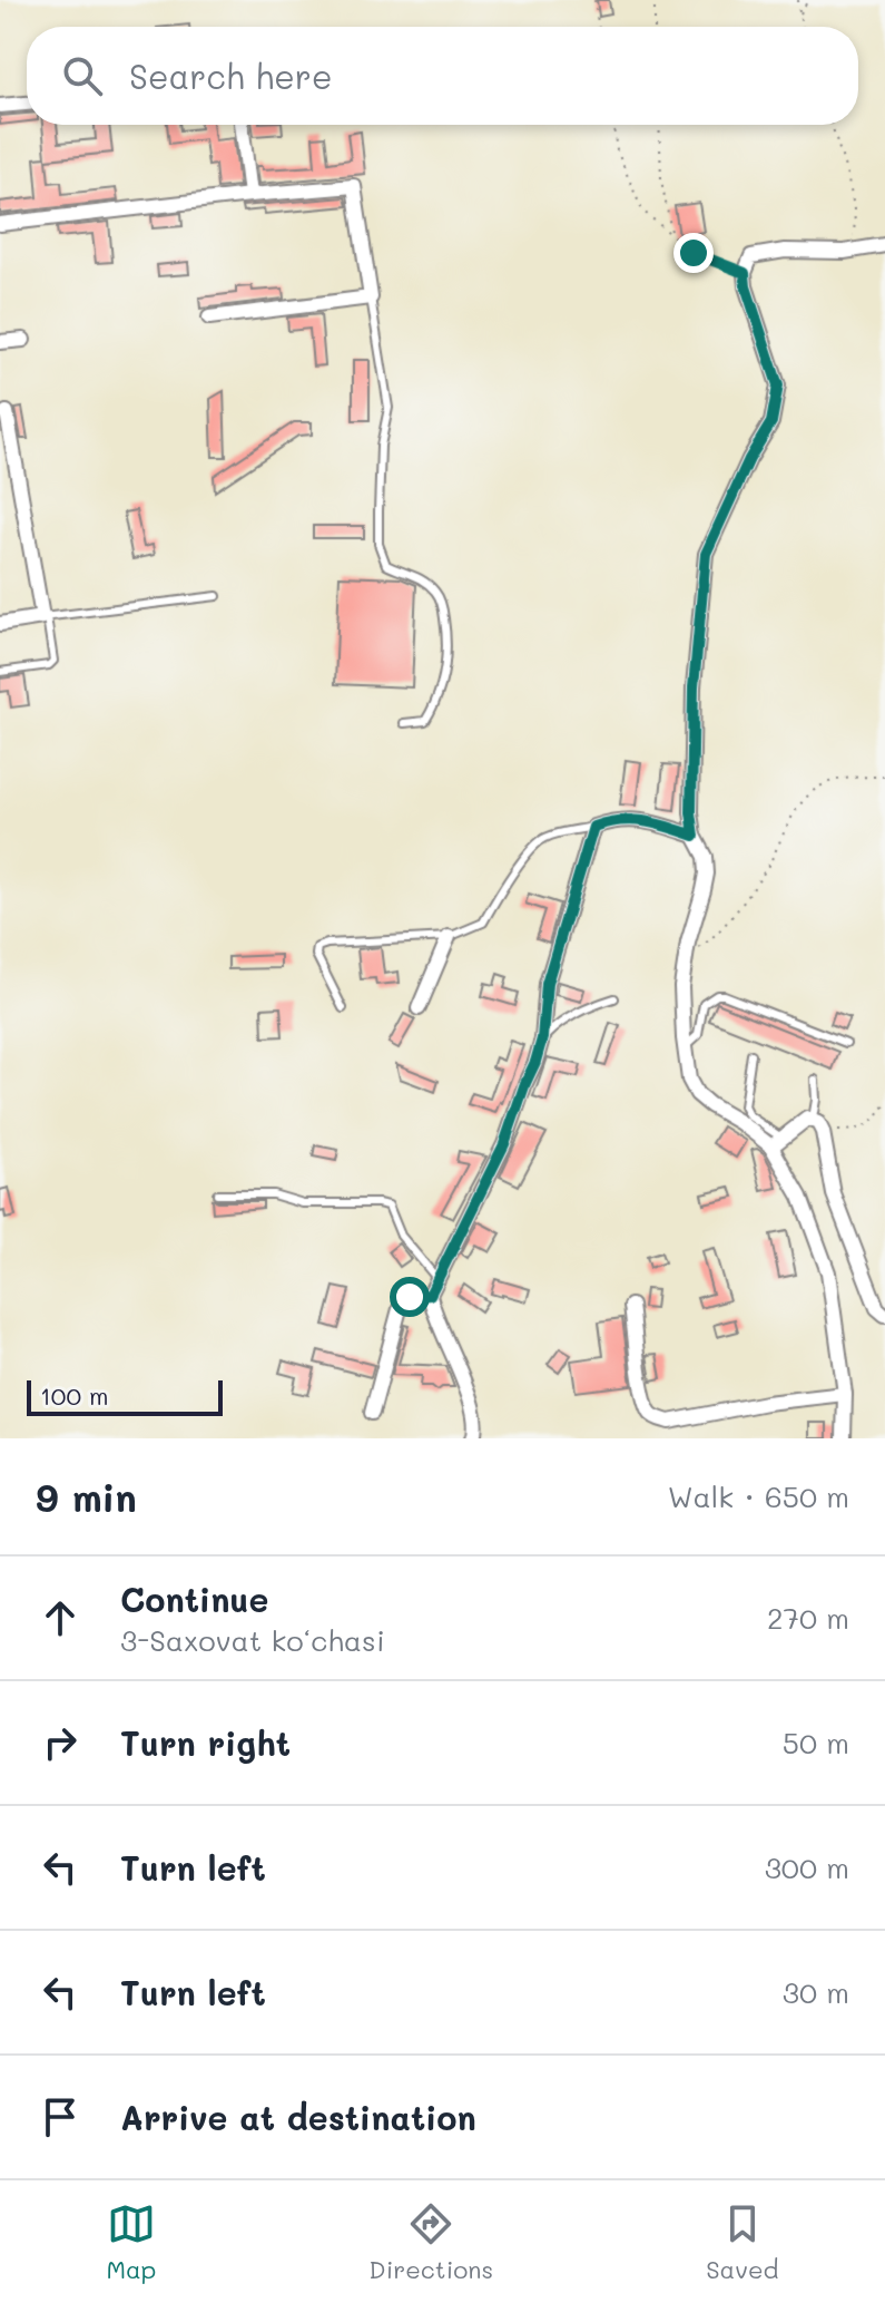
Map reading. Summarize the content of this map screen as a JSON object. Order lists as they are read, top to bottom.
{
  "scale_bar": "100 m",
  "page": {
    "search": "Search here",
    "scale": "100 m",
    "heading": ["9 min", "Walk · 650 m"],
    "list": [
      ["Continue", "3-Saxovat koʻchasi", "270 m"],
      ["Turn right", "50 m"],
      ["Turn left", "300 m"],
      ["Turn left", "30 m"],
      "Arrive at destination"
    ],
    "nav": ["Map", "Directions", "Saved"]
  }
}
